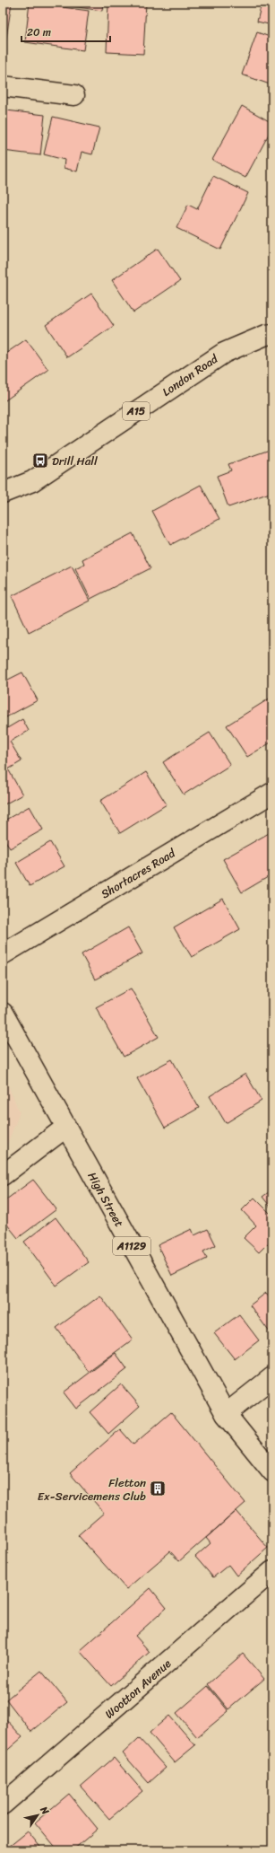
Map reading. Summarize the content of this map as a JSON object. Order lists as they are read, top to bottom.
{
  "streets": {
    "street": [
      "London Road",
      "A15",
      "Shortacres Road",
      "High Street",
      "A1129",
      "Wootton Avenue"
    ]
  },
  "places": {
    "bus stop": ["Drill Hall"],
    "building": ["Fletton Ex-Servicemens Club"]
  },
  "scale_bar": "20 m",
  "north": "top right"
}
